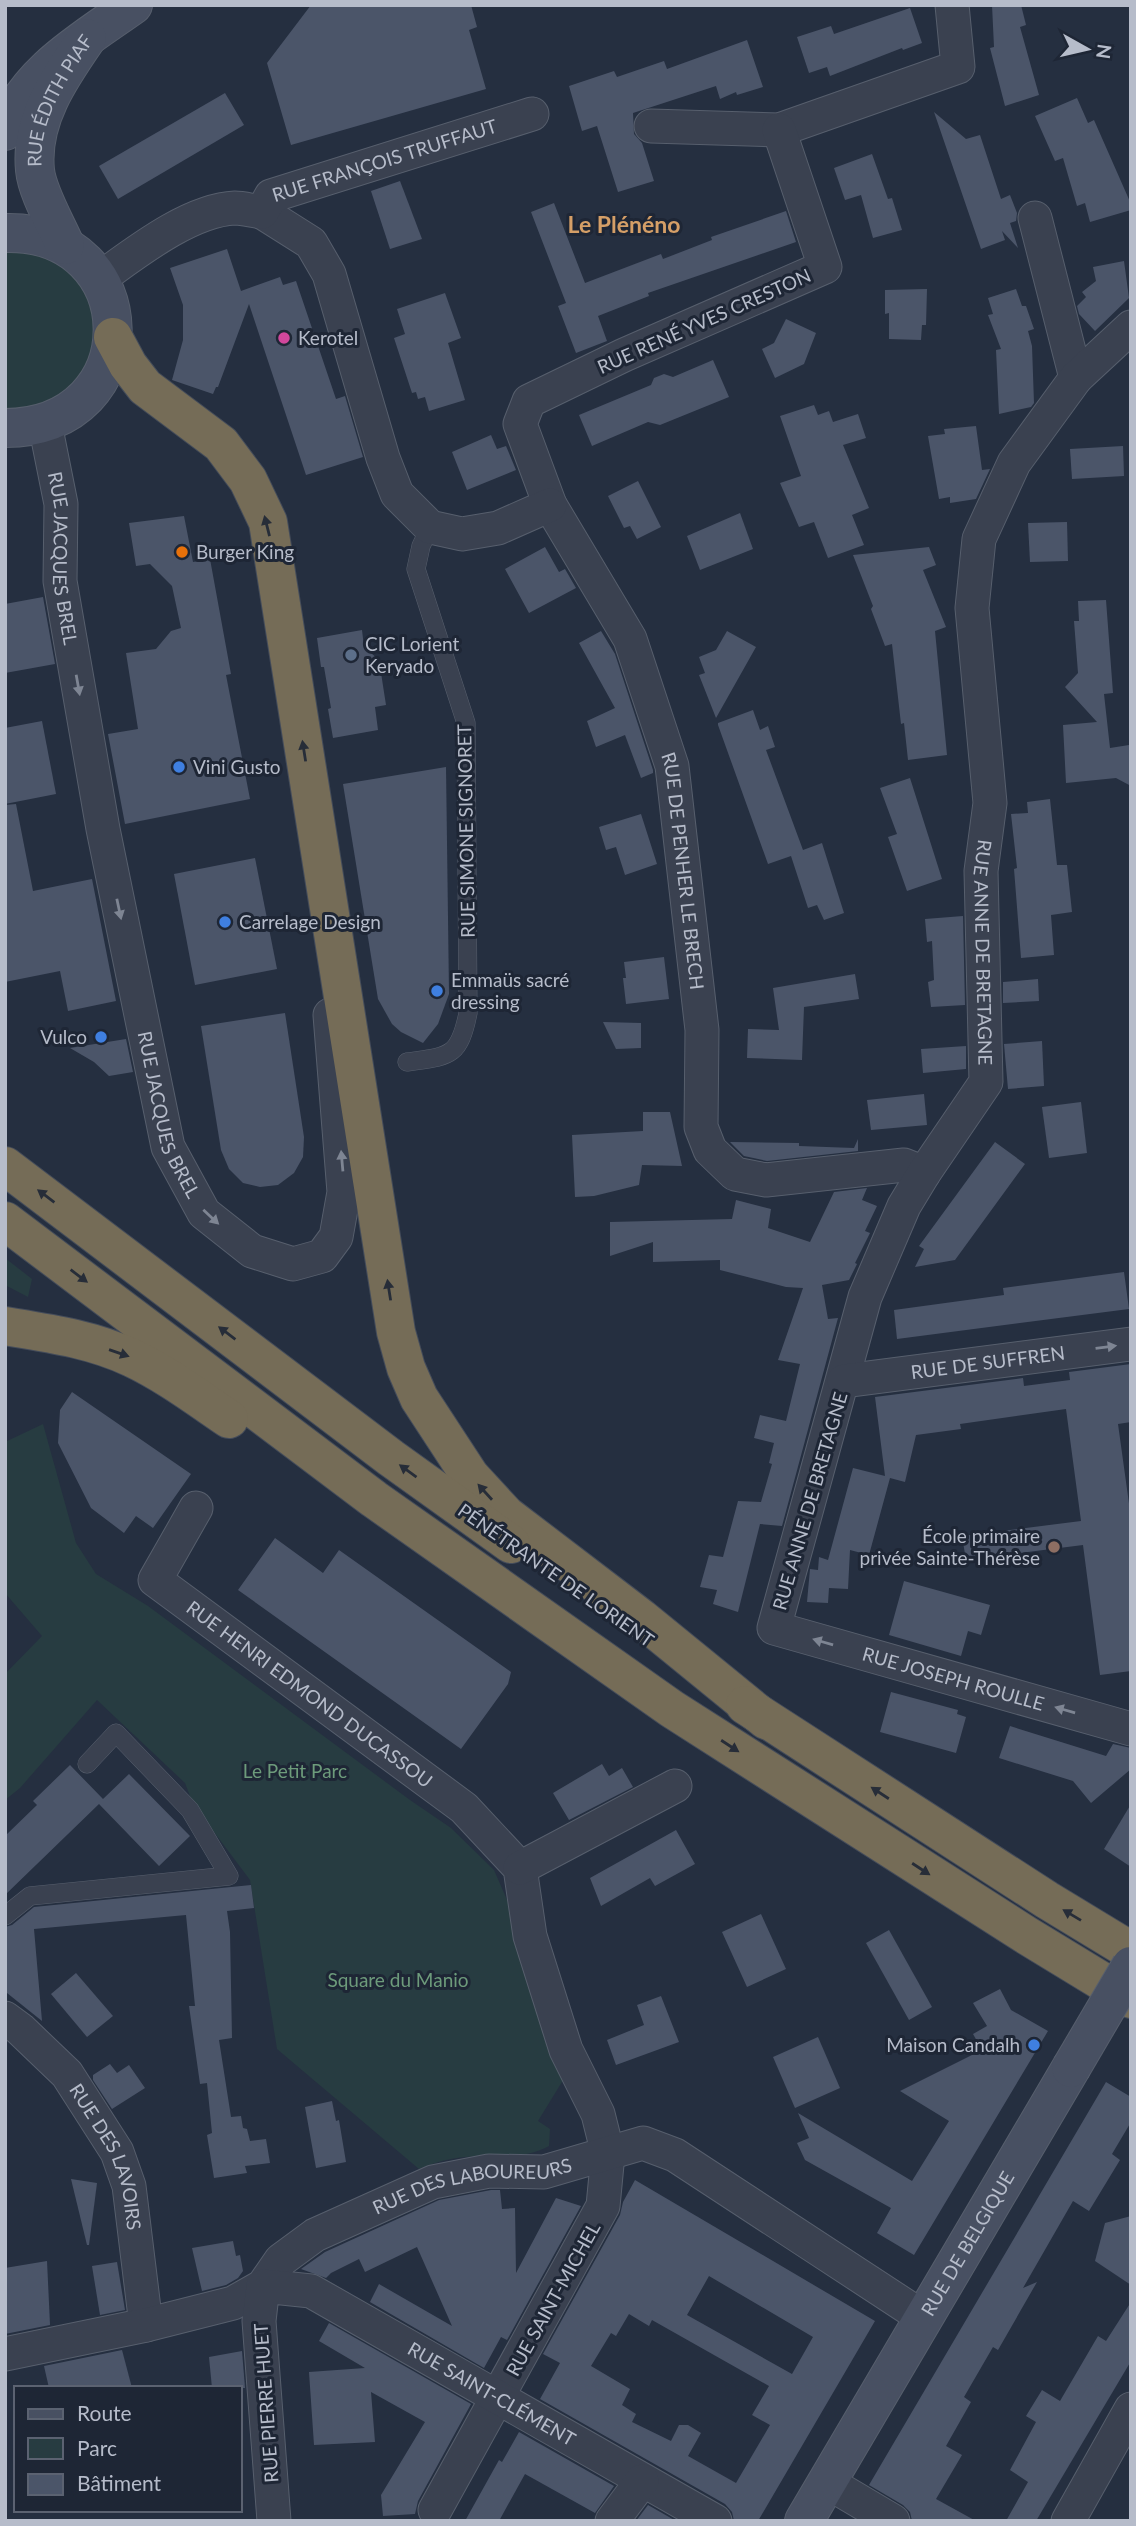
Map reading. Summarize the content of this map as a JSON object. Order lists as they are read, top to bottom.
{
  "streets": {
    "highway": ["PÉNÉTRANTE DE LORIENT"],
    "main road": ["RUE ÉDITH PIAF", "RUE DE BELGIQUE"],
    "street": [
      "RUE FRANÇOIS TRUFFAUT",
      "RUE RENÉ YVES CRESTON",
      "RUE JACQUES BREL",
      "RUE DE PENHER LE BRECH",
      "RUE ANNE DE BRETAGNE",
      "RUE DE SUFFREN",
      "RUE JOSEPH ROULLE",
      "RUE HENRI EDMOND DUCASSOU",
      "RUE DES LAVOIRS",
      "RUE DES LABOUREURS",
      "RUE SAINT-MICHEL",
      "RUE SAINT-CLÉMENT",
      "RUE PIERRE HUET"
    ],
    "lane": ["RUE SIMONE SIGNORET"]
  },
  "crossings": [
    ["RUE RENÉ YVES CRESTON", "RUE DE PENHER LE BRECH"],
    ["RUE DE PENHER LE BRECH", "RUE ANNE DE BRETAGNE"],
    ["RUE ANNE DE BRETAGNE", "RUE DE SUFFREN"],
    ["RUE ANNE DE BRETAGNE", "RUE JOSEPH ROULLE"],
    ["RUE DES LAVOIRS", "RUE DES LABOUREURS"],
    ["RUE DES LABOUREURS", "RUE DE BELGIQUE"],
    ["RUE DES LABOUREURS", "RUE SAINT-MICHEL"],
    ["RUE DES LABOUREURS", "RUE SAINT-CLÉMENT"],
    ["RUE DES LABOUREURS", "RUE PIERRE HUET"],
    ["RUE SAINT-MICHEL", "RUE SAINT-CLÉMENT"],
    ["RUE SAINT-CLÉMENT", "RUE PIERRE HUET"]
  ],
  "one_way": ["RUE DE SUFFREN", "RUE JOSEPH ROULLE"],
  "districts": ["Le Plénéno"],
  "parks": ["Le Petit Parc", "Square du Manio"],
  "places": [
    "Kerotel",
    "Burger King",
    "CIC Lorient Keryado",
    "Vini Gusto",
    "Carrelage Design",
    "Emmaüs sacré dressing",
    "Vulco",
    "École primaire privée Sainte-Thérèse",
    "Maison Candalh"
  ],
  "legend": ["Route", "Parc", "Bâtiment"],
  "north": "right"
}
